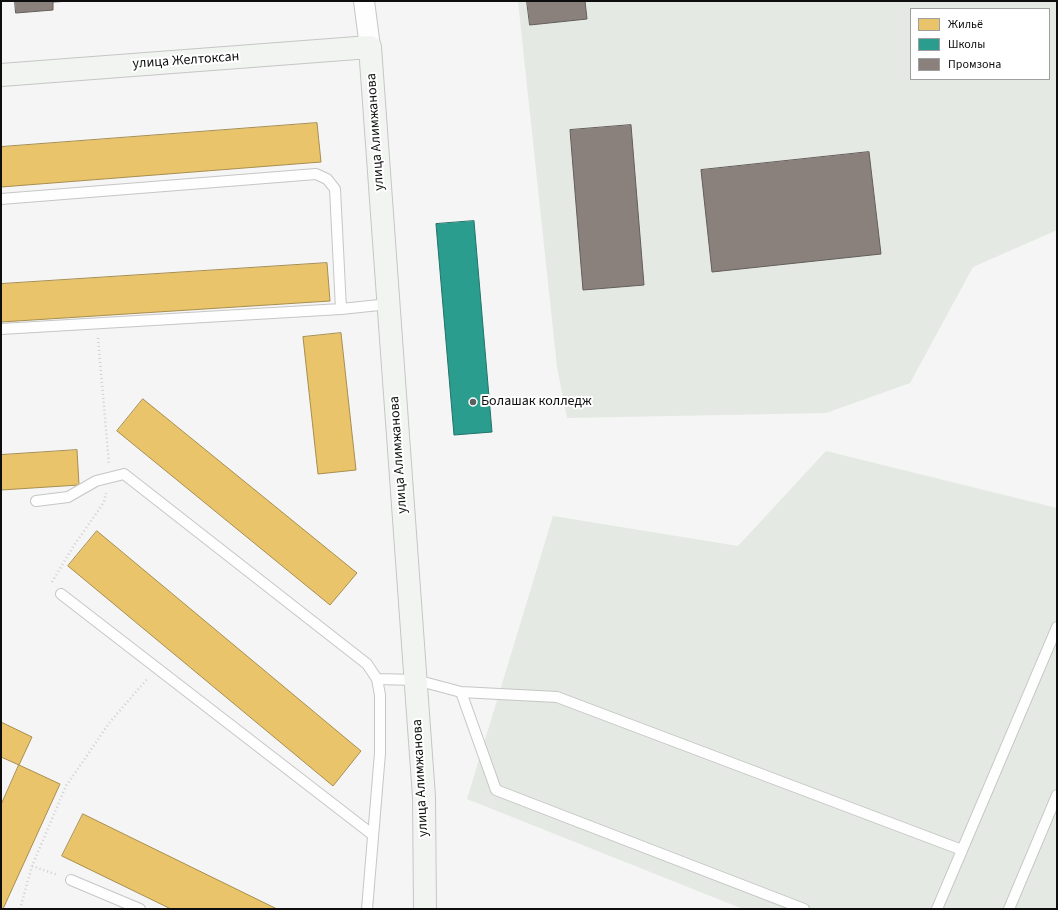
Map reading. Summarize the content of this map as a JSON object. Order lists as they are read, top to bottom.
{
  "streets": {
    "street": ["улица Желтоксан", "улица Алимжанова"]
  },
  "crossings": [
    ["улица Желтоксан", "улица Алимжанова"]
  ],
  "places": ["Болашак колледж"],
  "legend": ["Жильё", "Школы", "Промзона"]
}
